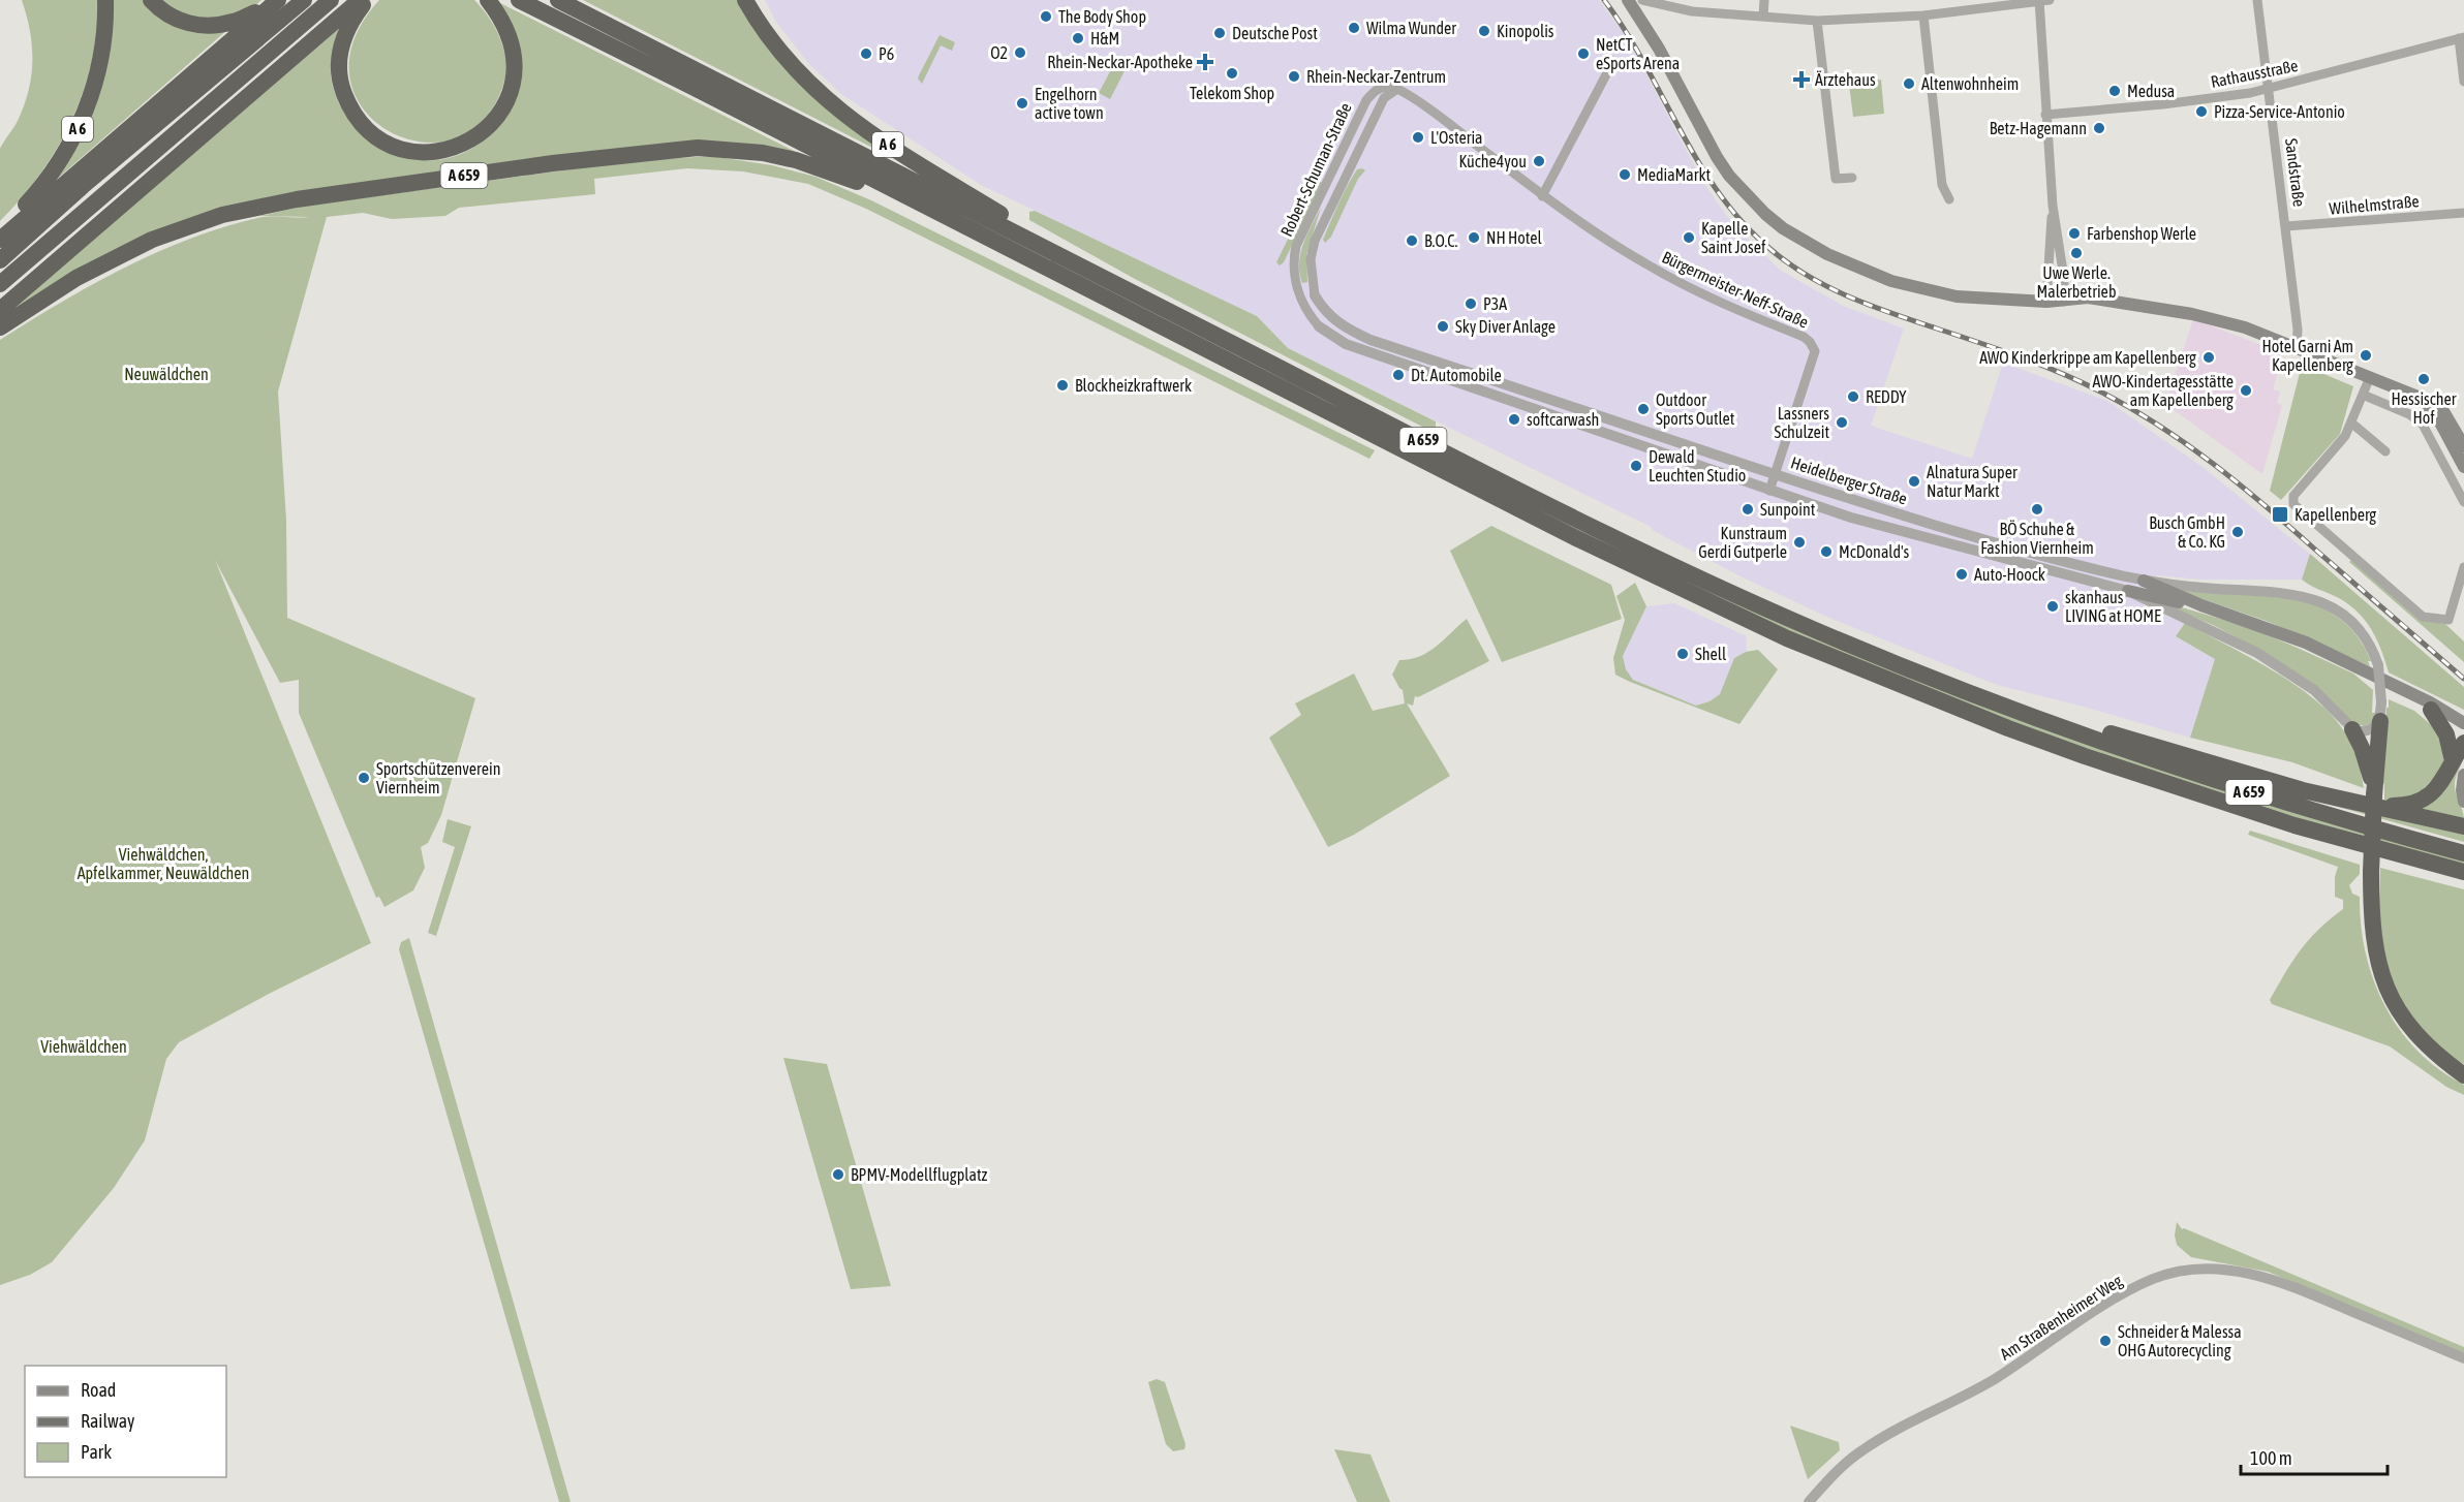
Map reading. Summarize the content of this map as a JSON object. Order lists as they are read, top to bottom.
{
  "streets": {
    "highway": ["A 6", "A 659"],
    "street": [
      "Rathausstraße",
      "Robert-Schuman-Straße",
      "Sandstraße",
      "Wilhelmstraße",
      "Bürgermeister-Neff-Straße",
      "Heidelberger Straße",
      "Am Straßenheimer Weg"
    ]
  },
  "crossings": [
    ["Rathausstraße", "Sandstraße"],
    ["A 6", "A 659"],
    ["Robert-Schuman-Straße", "Bürgermeister-Neff-Straße"],
    ["Robert-Schuman-Straße", "Heidelberger Straße"],
    ["Sandstraße", "Wilhelmstraße"],
    ["Bürgermeister-Neff-Straße", "Heidelberger Straße"]
  ],
  "parks": ["Neuwäldchen", "Viehwäldchen, Apfelkammer, Neuwäldchen", "Viehwäldchen"],
  "places": {
    "other": [
      "The Body Shop",
      "Wilma Wunder",
      "Kinopolis",
      "Deutsche Post",
      "H&M",
      "O2",
      "P6",
      "NetCT eSports Arena",
      "Telekom Shop",
      "Rhein-Neckar-Zentrum",
      "Altenwohnheim",
      "Medusa",
      "Engelhorn active town",
      "Pizza-Service-Antonio",
      "Betz-Hagemann",
      "L'Osteria",
      "Küche4you",
      "MediaMarkt",
      "Farbenshop Werle",
      "NH Hotel",
      "Kapelle Saint Josef",
      "B.O.C.",
      "Uwe Werle. Malerbetrieb",
      "P3A",
      "Sky Diver Anlage",
      "Hotel Garni Am Kapellenberg",
      "AWO Kinderkrippe am Kapellenberg",
      "Dt. Automobile",
      "Hessischer Hof",
      "Blockheizkraftwerk",
      "AWO-Kindertagesstätte am Kapellenberg",
      "REDDY",
      "Outdoor Sports Outlet",
      "softcarwash",
      "Lassners Schulzeit",
      "Dewald Leuchten Studio",
      "Alnatura Super Natur Markt",
      "Sunpoint",
      "BÖ Schuhe & Fashion Viernheim",
      "Busch GmbH & Co. KG",
      "Kunstraum Gerdi Gutperle",
      "McDonald's",
      "Auto-Hoock",
      "skanhaus LIVING at HOME",
      "Shell",
      "Sportschützenverein Viernheim",
      "BPMV-Modellflugplatz",
      "Schneider & Malessa OHG Autorecycling"
    ],
    "health": ["Rhein-Neckar-Apotheke", "Ärztehaus"],
    "transit": ["Kapellenberg"]
  },
  "legend": ["Road", "Railway", "Park"],
  "scale_bar": "100 m"
}
